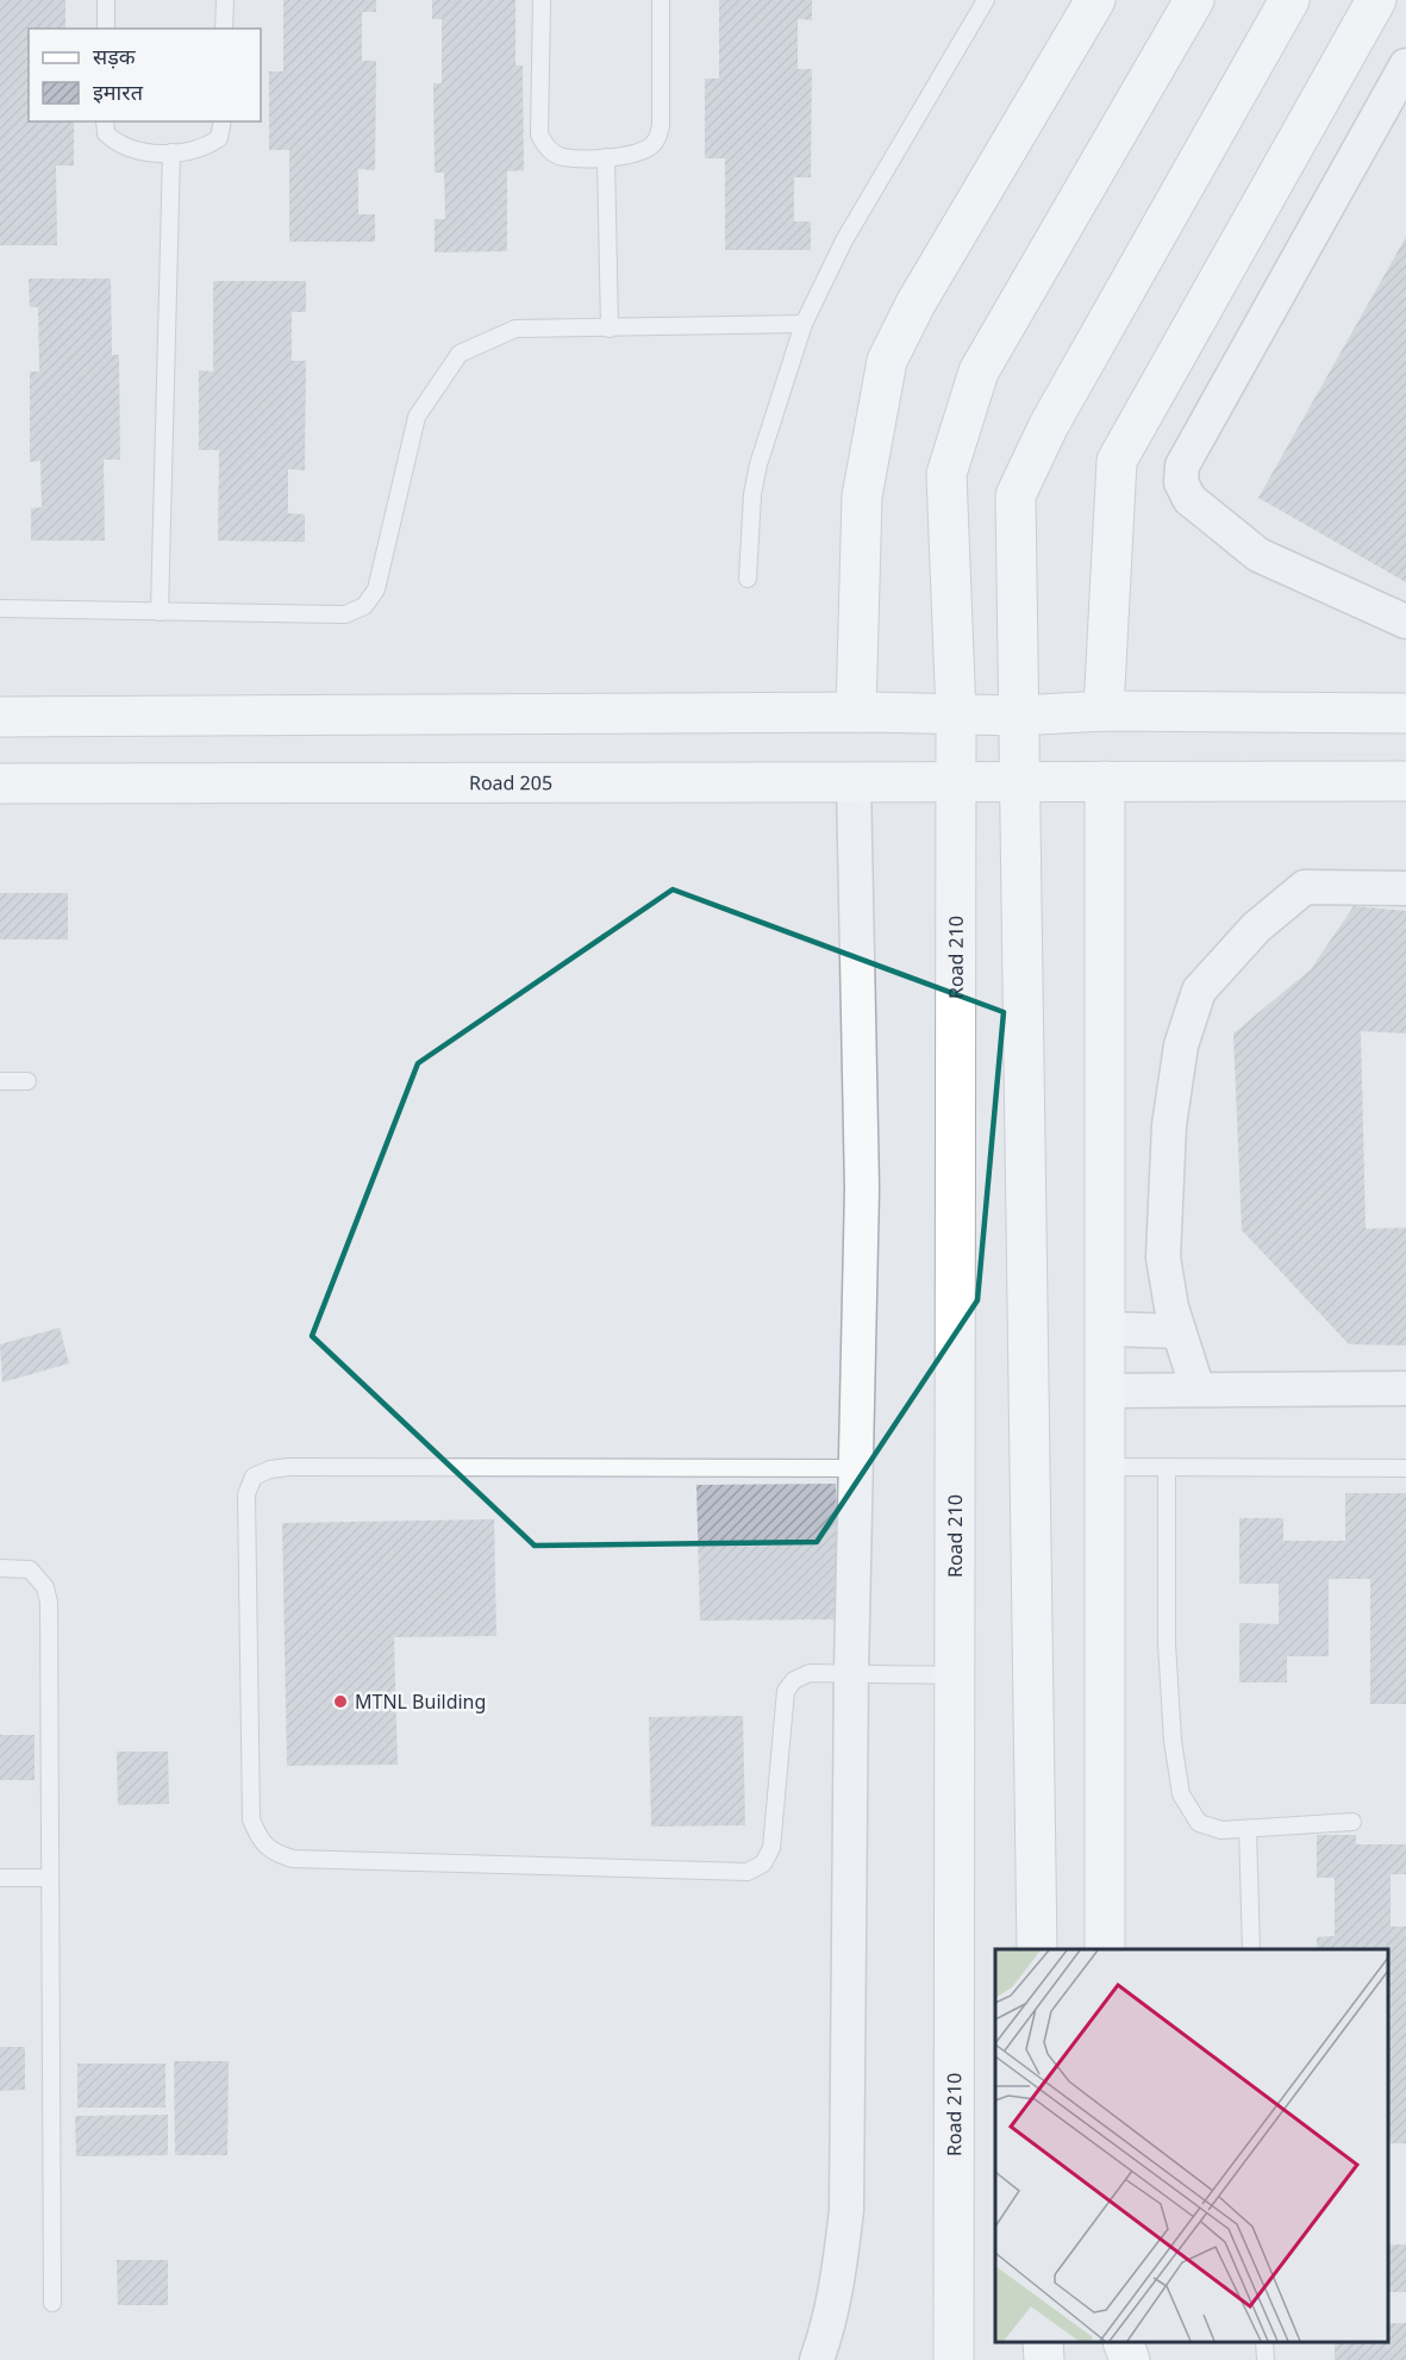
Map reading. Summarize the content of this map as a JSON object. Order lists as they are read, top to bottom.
{
  "streets": {
    "main road": ["Road 205", "Road 210"]
  },
  "crossings": [
    ["Road 205", "Road 210"]
  ],
  "places": ["MTNL Building"],
  "legend": ["सड़क", "इमारत"]
}
